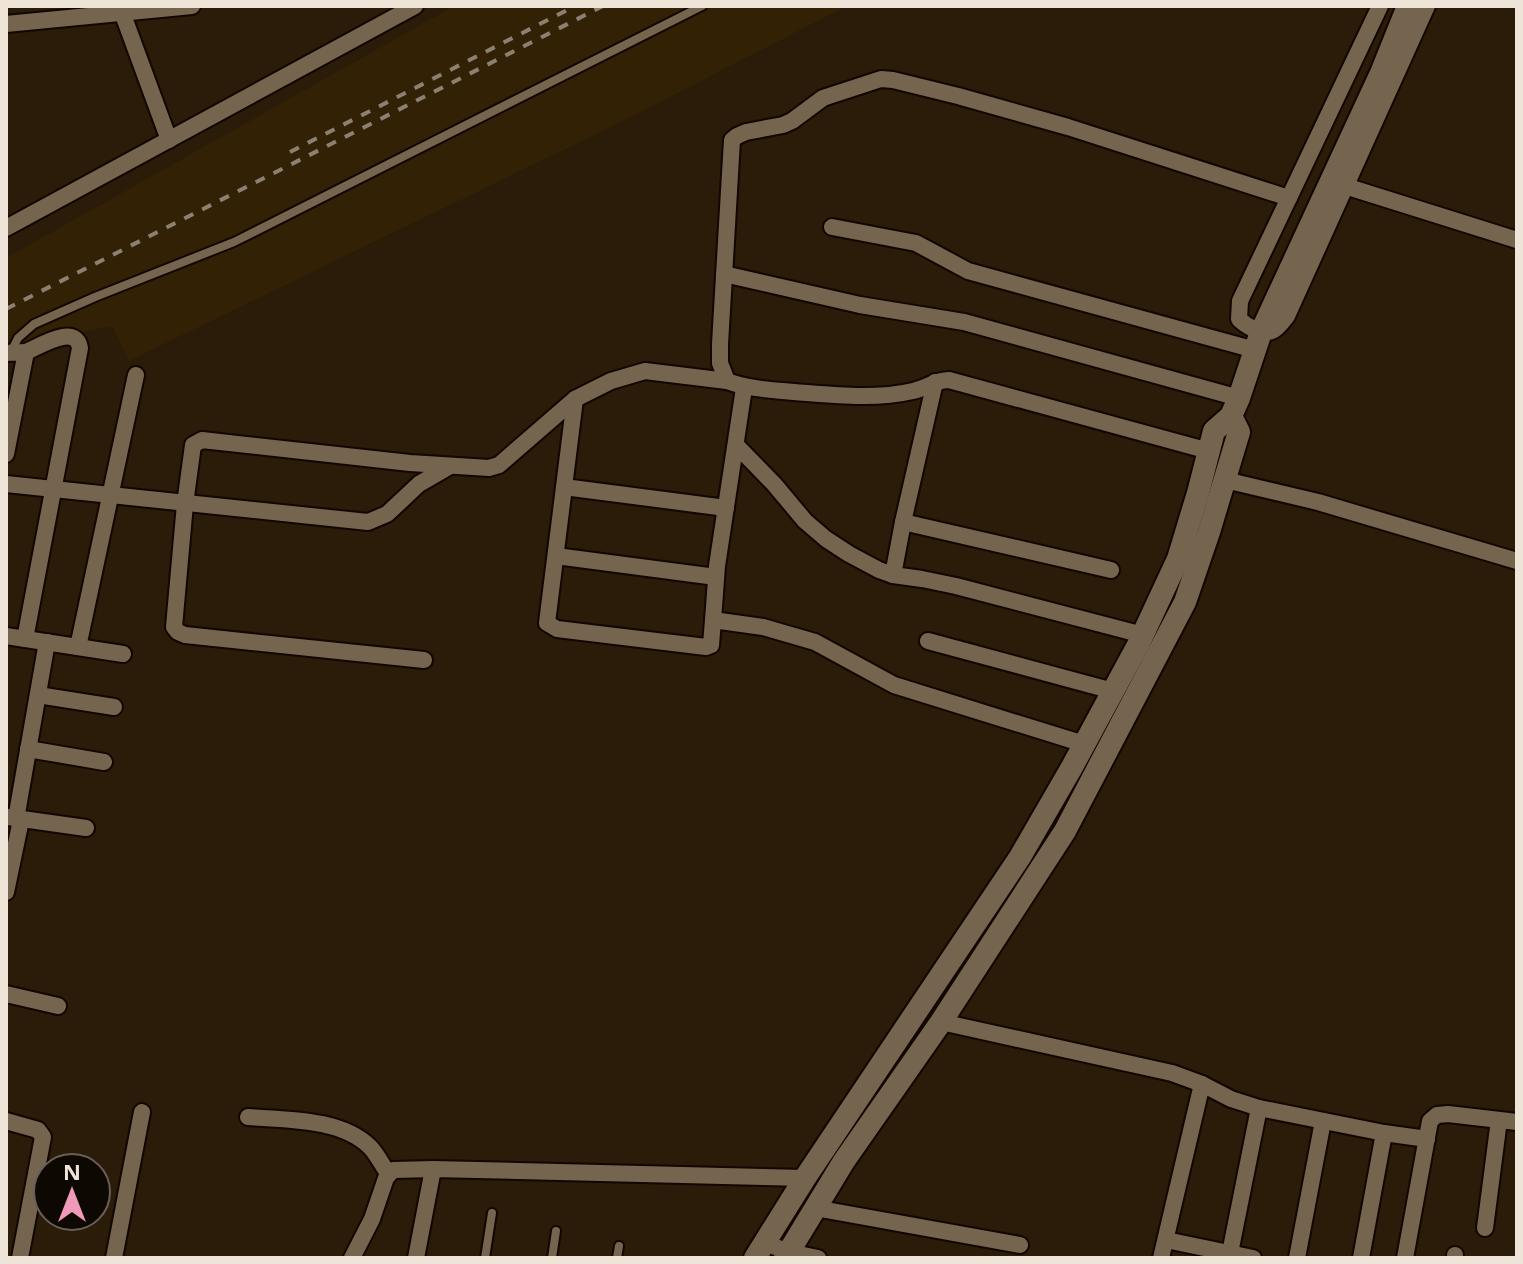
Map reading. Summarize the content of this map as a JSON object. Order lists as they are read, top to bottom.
{
  "north": "top"
}
